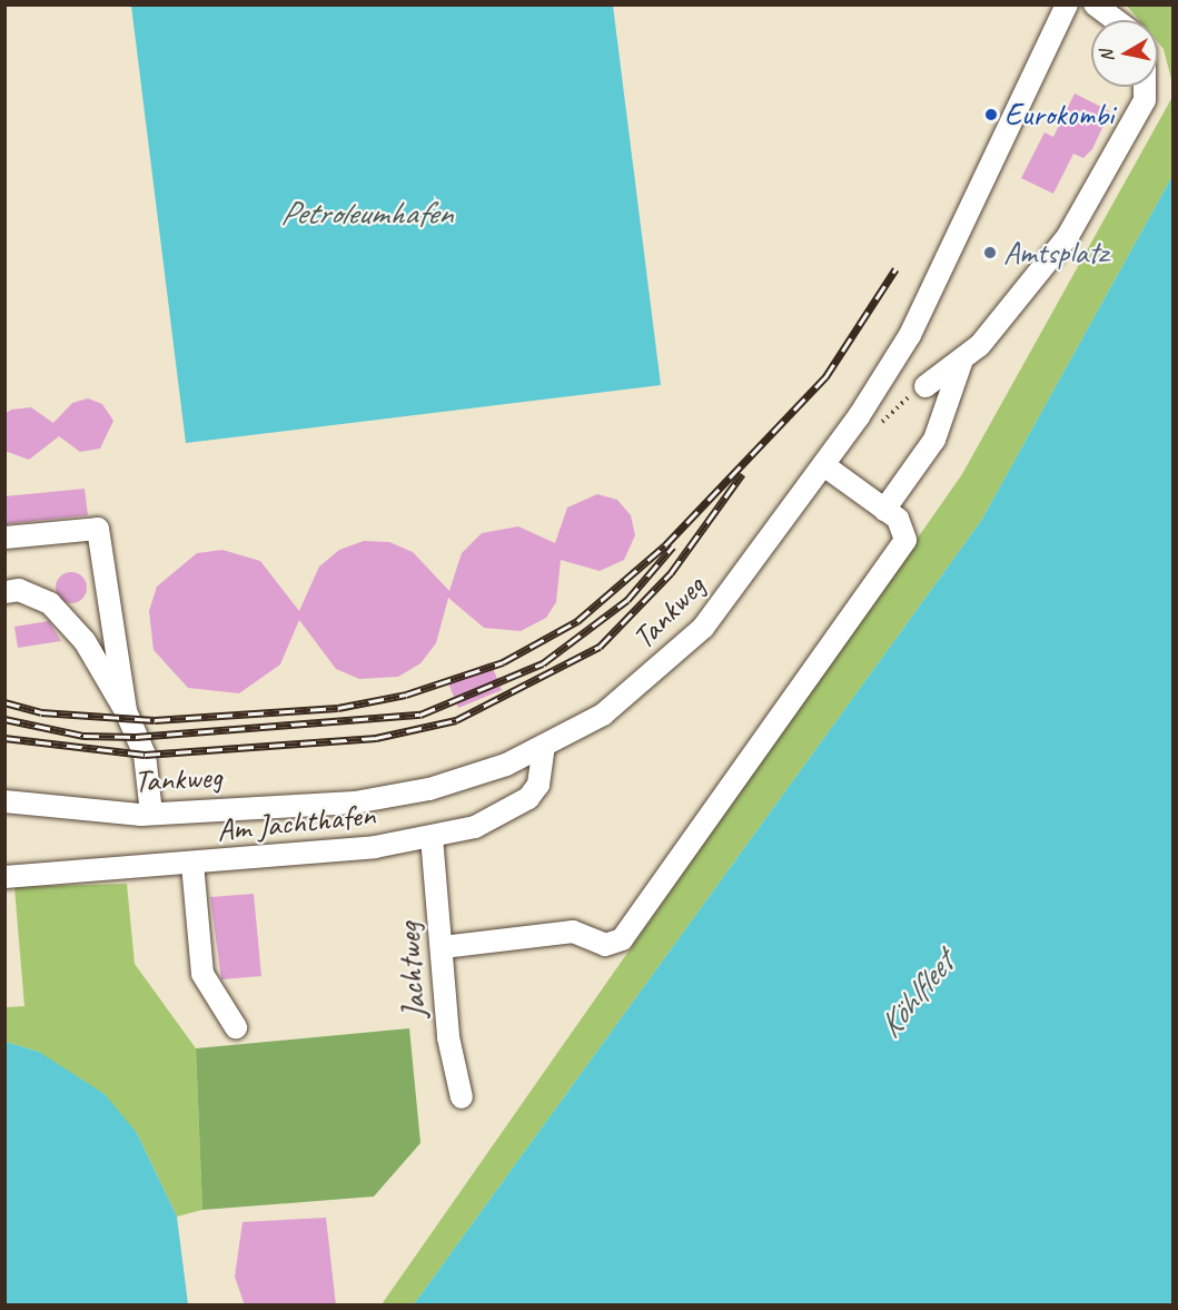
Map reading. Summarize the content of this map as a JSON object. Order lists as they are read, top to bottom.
{
  "streets": {
    "street": ["Tankweg", "Am Jachthafen", "Jachtweg"]
  },
  "crossings": [
    ["Tankweg", "Am Jachthafen"],
    ["Am Jachthafen", "Jachtweg"]
  ],
  "water": ["Petroleumhafen", "Köhlfleet"],
  "places": ["Eurokombi", "Amtsplatz"],
  "north": "left"
}
